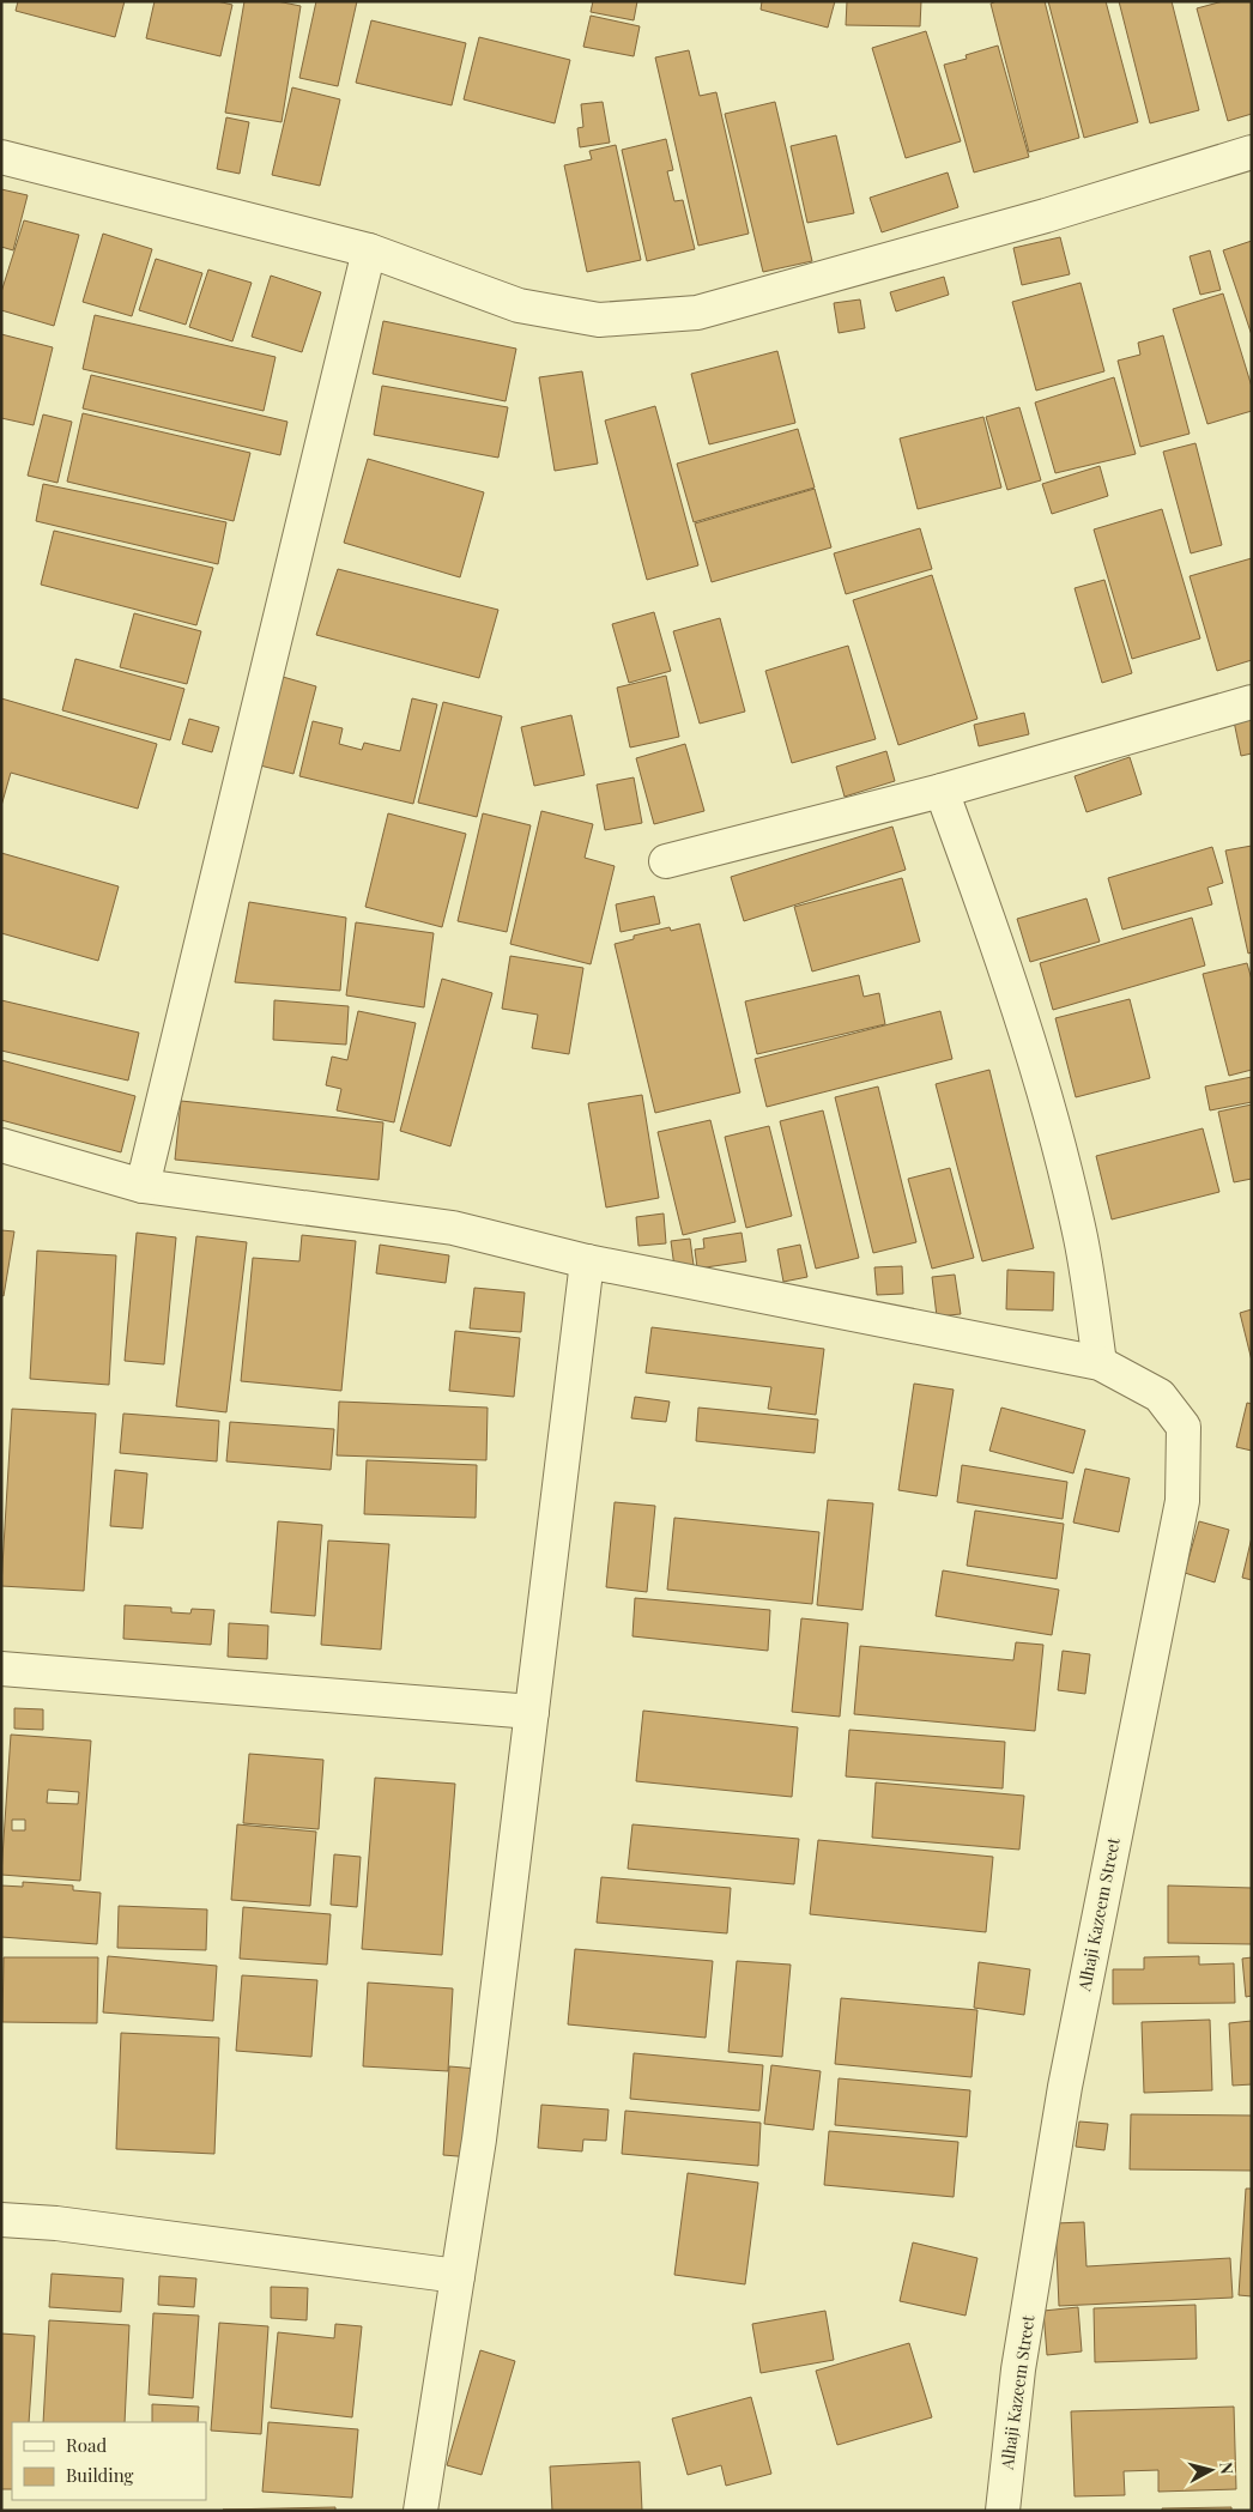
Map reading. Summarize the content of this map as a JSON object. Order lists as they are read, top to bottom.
{
  "streets": {
    "street": ["Alhaji Kazeem Street"]
  },
  "legend": ["Road", "Building"],
  "north": "right"
}
